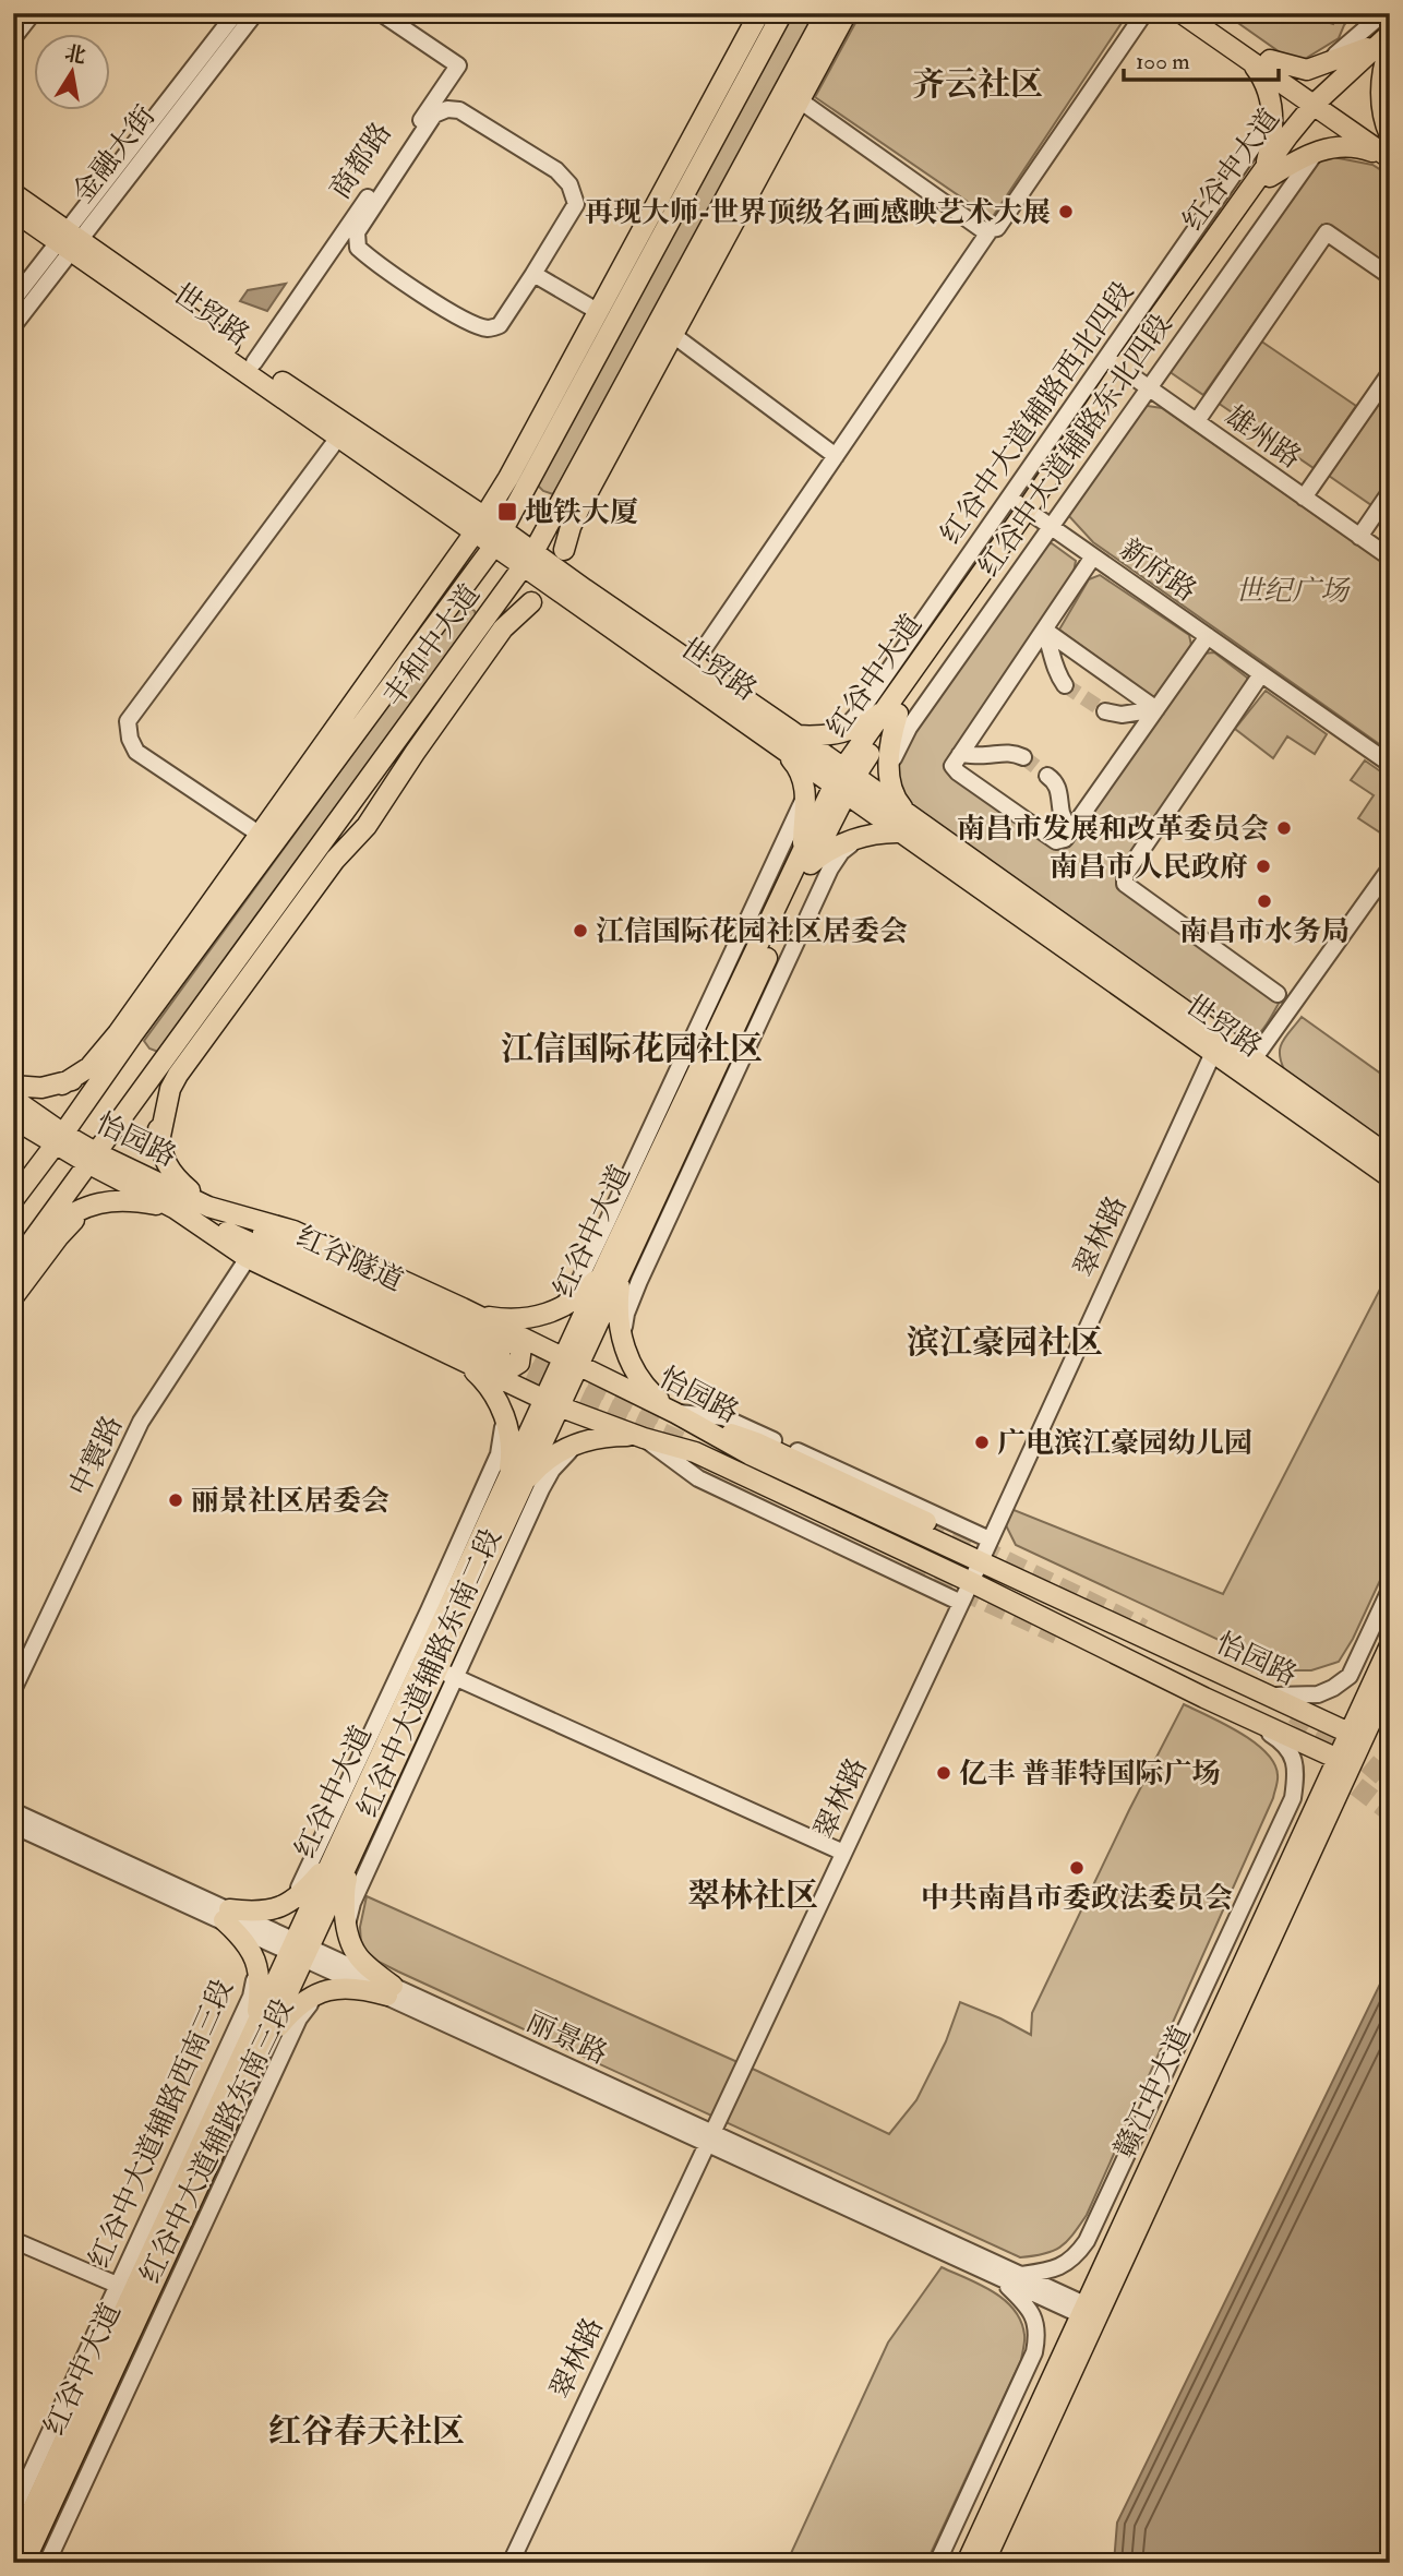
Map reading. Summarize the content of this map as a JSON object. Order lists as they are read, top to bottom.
{
  "streets": {
    "main road": [
      "红谷中大道",
      "世贸路",
      "丰和中大道",
      "怡园路",
      "红谷隧道",
      "赣江中大道"
    ],
    "street": [
      "金融大街",
      "商都路",
      "红谷中大道辅路西北四段",
      "雄州路",
      "红谷中大道辅路东北四段",
      "新府路",
      "翠林路",
      "中寰路",
      "红谷中大道辅路东南二段",
      "丽景路",
      "红谷中大道辅路西南三段",
      "红谷中大道辅路东南三段"
    ]
  },
  "crossings": [
    ["金融大街", "世贸路"],
    ["商都路", "世贸路"],
    ["红谷中大道", "世贸路"],
    ["红谷中大道", "红谷中大道辅路西北四段"],
    ["红谷中大道", "雄州路"],
    ["红谷中大道", "红谷中大道辅路东北四段"],
    ["红谷中大道", "新府路"],
    ["红谷中大道", "怡园路"],
    ["红谷中大道", "红谷中大道辅路东南二段"],
    ["红谷中大道", "丽景路"],
    ["红谷中大道", "红谷中大道辅路西南三段"],
    ["世贸路", "丰和中大道"],
    ["世贸路", "翠林路"],
    ["红谷中大道辅路西北四段", "雄州路"],
    ["红谷中大道辅路西北四段", "红谷中大道辅路东北四段"],
    ["红谷中大道辅路西北四段", "新府路"],
    ["雄州路", "红谷中大道辅路东北四段"],
    ["红谷中大道辅路东北四段", "新府路"],
    ["丰和中大道", "怡园路"],
    ["怡园路", "翠林路"],
    ["怡园路", "红谷隧道"],
    ["怡园路", "中寰路"],
    ["怡园路", "赣江中大道"],
    ["翠林路", "丽景路"],
    ["丽景路", "赣江中大道"]
  ],
  "districts": [
    "齐云社区",
    "江信国际花园社区",
    "滨江豪园社区",
    "翠林社区",
    "红谷春天社区"
  ],
  "parks": ["世纪广场"],
  "places": {
    "other": [
      "再现大师-世界顶级名画感映艺术大展",
      "南昌市发展和改革委员会",
      "南昌市人民政府",
      "南昌市水务局",
      "江信国际花园社区居委会",
      "广电滨江豪园幼儿园",
      "丽景社区居委会",
      "亿丰 普菲特国际广场",
      "中共南昌市委政法委员会"
    ],
    "transit": ["地铁大厦"]
  },
  "scale_bar": "100 m",
  "north": "top"
}
